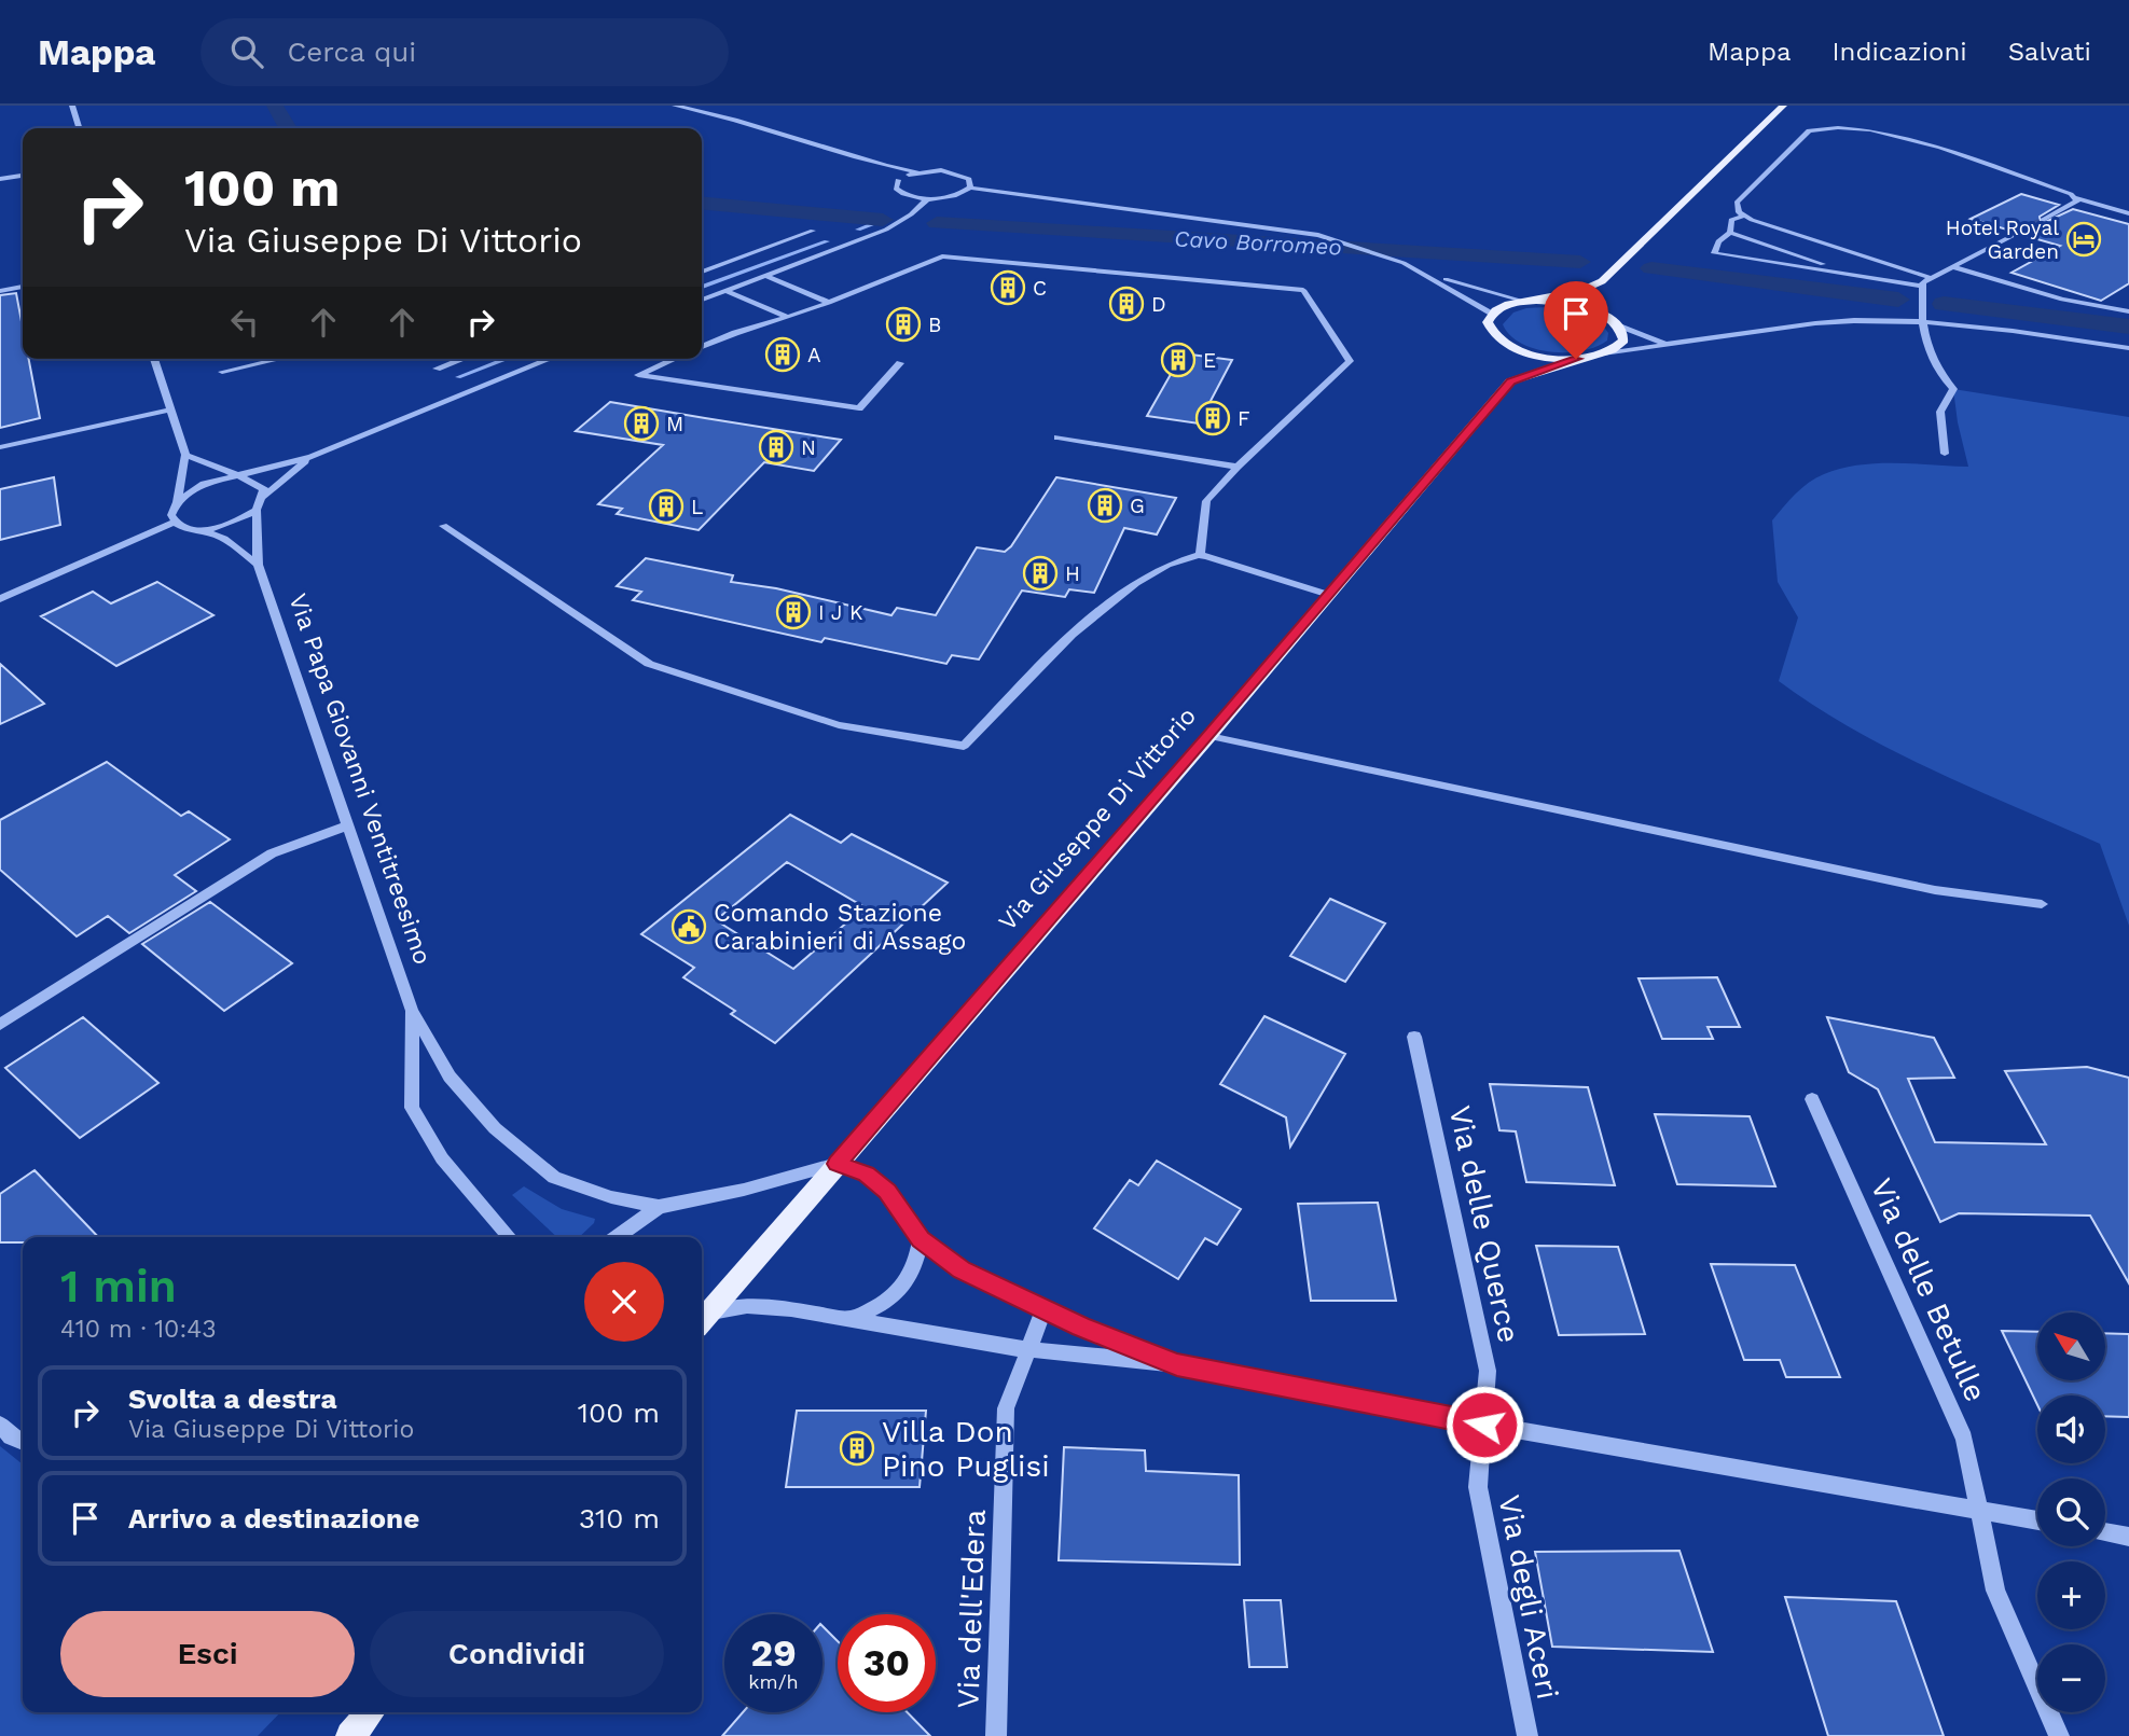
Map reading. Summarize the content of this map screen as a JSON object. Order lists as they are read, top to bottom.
{
  "streets": {
    "main road": ["Via Giuseppe Di Vittorio"],
    "street": [
      "Via Papa Giovanni Ventitreesimo",
      "Via delle Querce",
      "Via delle Betulle",
      "Via degli Aceri",
      "Via dell'Edera"
    ]
  },
  "crossings": [
    ["Via Papa Giovanni Ventitreesimo", "Via Giuseppe Di Vittorio"],
    ["Via delle Querce", "Via degli Aceri"]
  ],
  "water": ["Cavo Borromeo"],
  "places": {
    "hotel": ["Hotel Royal Garden"],
    "building": [
      "C",
      "D",
      "B",
      "A",
      "E",
      "F",
      "M",
      "N",
      "G",
      "L",
      "H",
      "I J K",
      "Villa Don Pino Puglisi"
    ],
    "public building": ["Comando Stazione Carabinieri di Assago"]
  },
  "north": "top left",
  "page": {
    "header": "Mappa",
    "search": "Cerca qui",
    "nav": ["Mappa", "Indicazioni", "Salvati"],
    "turn": ["100 m", "Via Giuseppe Di Vittorio"],
    "heading": ["1 min", "410 m · 10:43"],
    "map_buttons": ["+", "−"],
    "list": [
      {
        "name": "Svolta a destra",
        "note": "Via Giuseppe Di Vittorio",
        "value": "100 m"
      },
      {
        "name": "Arrivo a destinazione",
        "value": "310 m"
      }
    ],
    "buttons": ["Esci", "Condividi"],
    "speed": "29 km/h",
    "limit": "30"
  }
}
